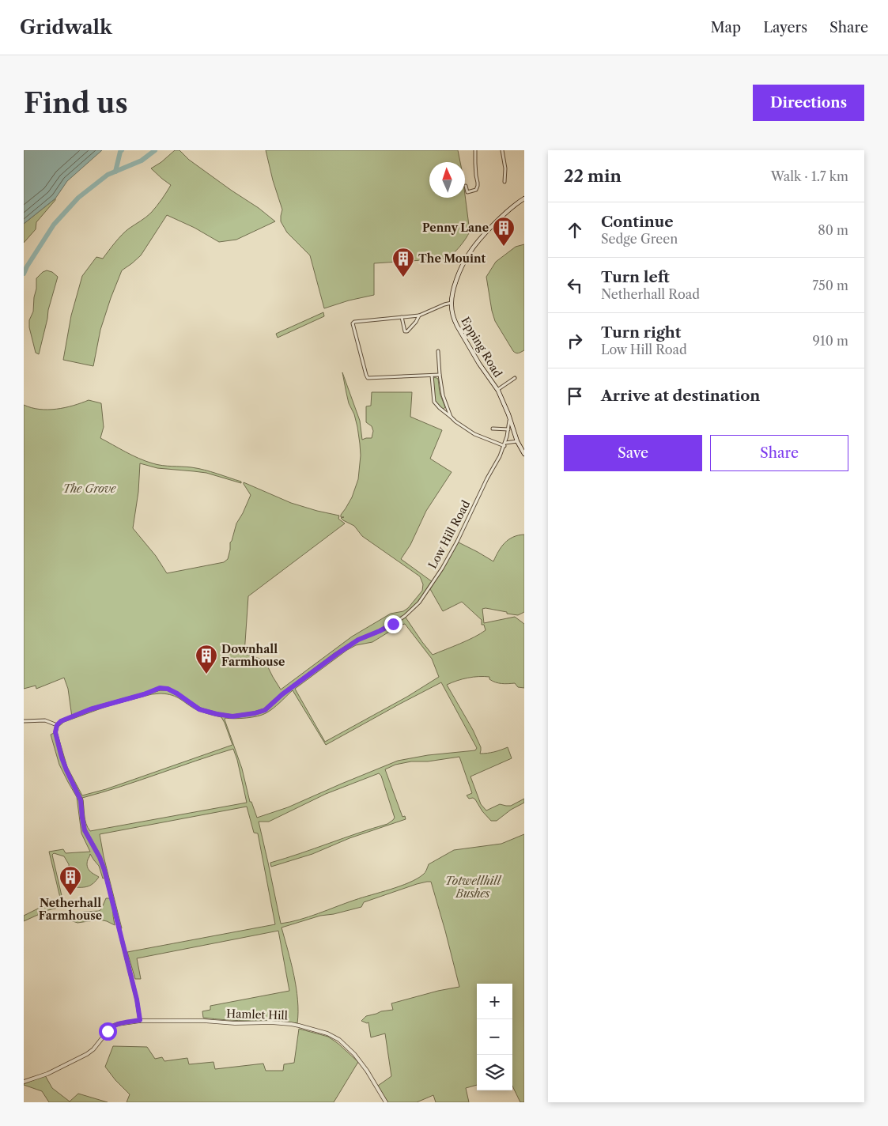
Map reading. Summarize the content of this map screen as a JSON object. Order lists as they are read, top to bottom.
{
  "streets": {
    "main road": ["Epping Road"],
    "street": ["Low Hill Road", "Hamlet Hill"]
  },
  "crossings": [
    ["Epping Road", "Low Hill Road"]
  ],
  "parks": ["The Grove", "Totwellhill Bushes"],
  "places": {
    "building": [
      "Penny Lane",
      "The Mouint",
      "Downhall Farmhouse",
      "Netherhall Farmhouse"
    ]
  },
  "north": "top",
  "page": {
    "header": "Gridwalk",
    "nav": ["Map", "Layers", "Share"],
    "buttons": [
      "Directions",
      ["Save", "Share"]
    ],
    "title": "Find us",
    "heading": ["22 min", "Walk · 1.7 km"],
    "list": [
      ["Continue", "Sedge Green", "80 m"],
      ["Turn left", "Netherhall Road", "750 m"],
      ["Turn right", "Low Hill Road", "910 m"],
      "Arrive at destination"
    ],
    "map_buttons": ["+", "−"]
  }
}
